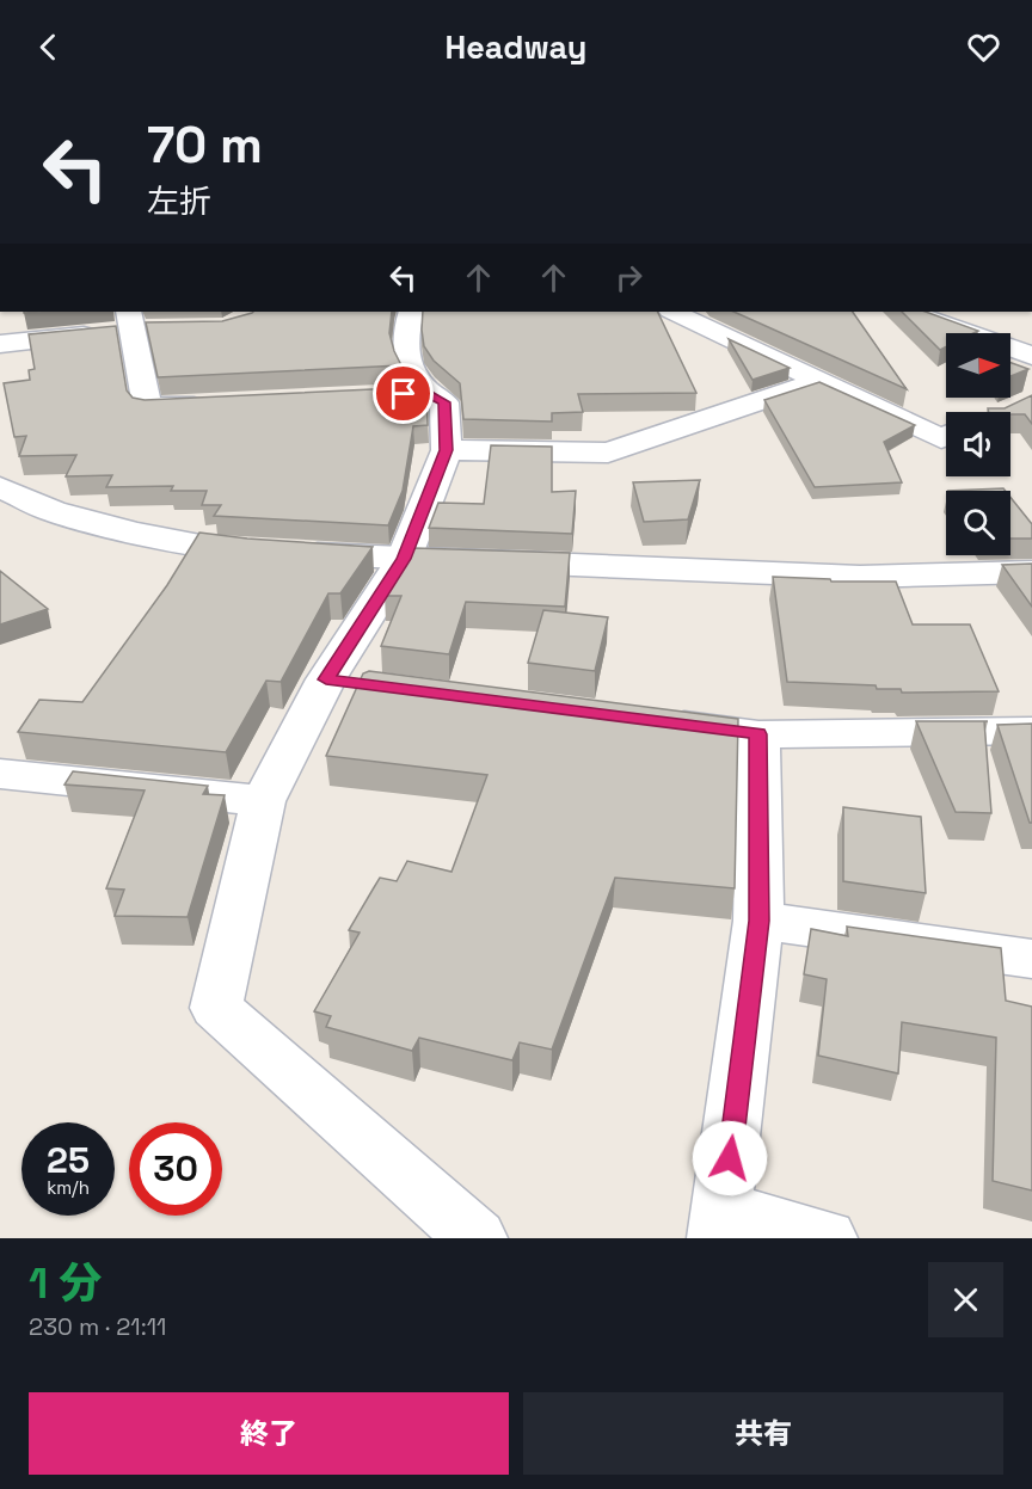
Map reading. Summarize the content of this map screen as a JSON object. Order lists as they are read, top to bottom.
{
  "north": "right",
  "page": {
    "header": "Headway",
    "turn": ["70 m", "左折"],
    "speed": "25 km/h",
    "limit": "30",
    "heading": ["1 分", "230 m · 21:11"],
    "buttons": ["終了", "共有"]
  }
}
